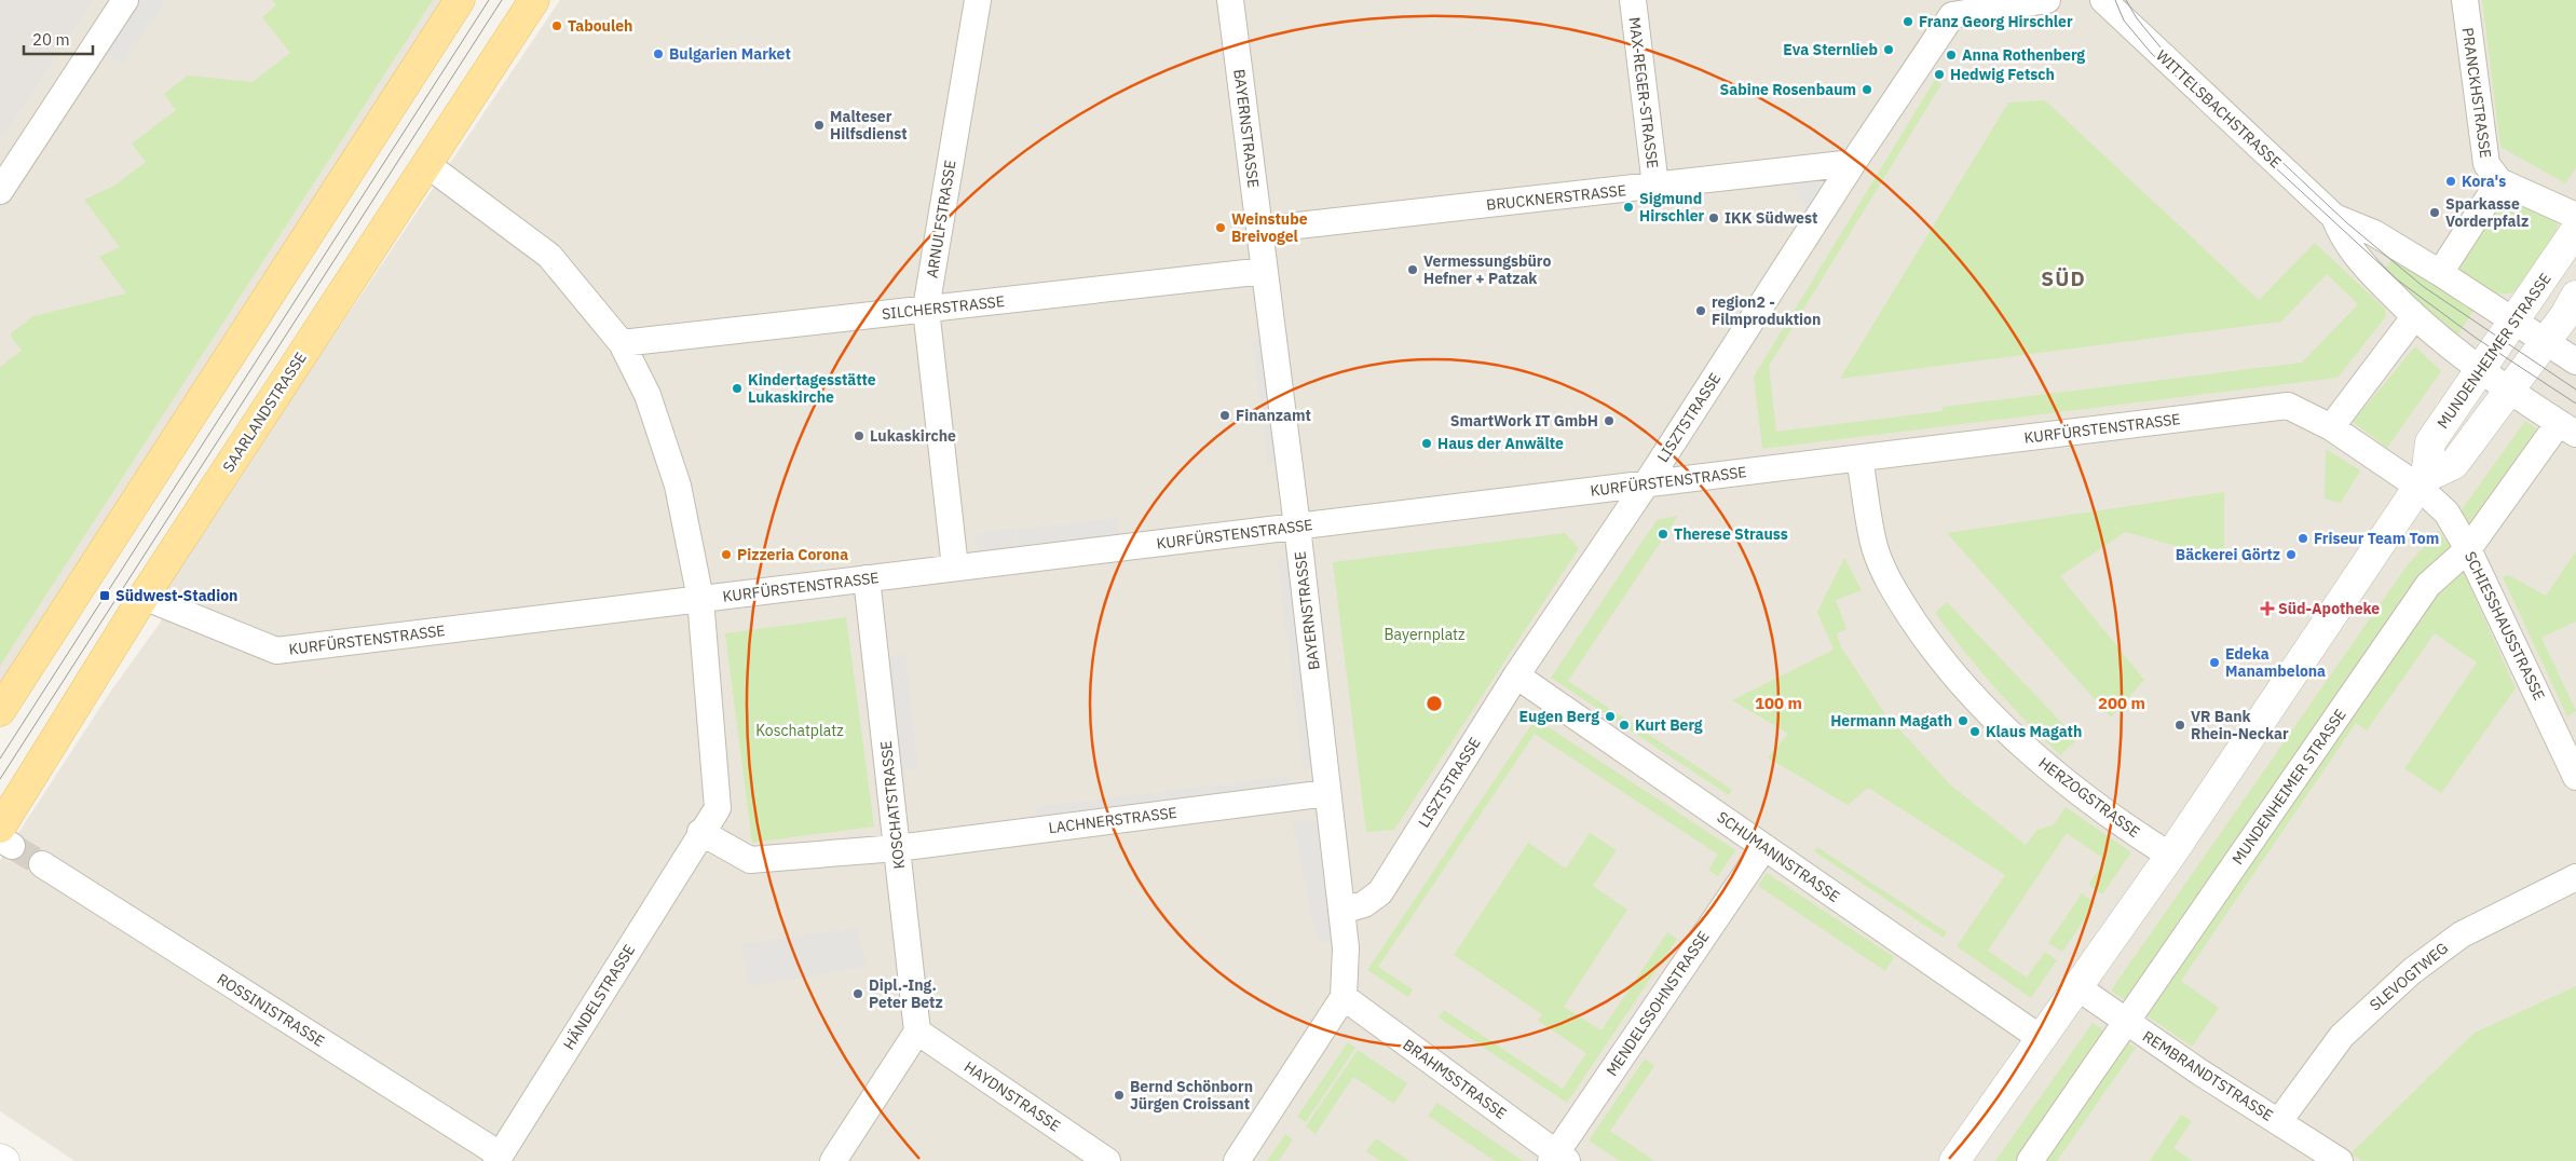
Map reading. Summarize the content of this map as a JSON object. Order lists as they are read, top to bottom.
{
  "streets": {
    "main road": ["SAARLANDSTRASSE"],
    "street": [
      "MAX-REGER-STRASSE",
      "PRANCKHSTRASSE",
      "WITTELSBACHSTRASSE",
      "BAYERNSTRASSE",
      "BRUCKNERSTRASSE",
      "ARNULFSTRASSE",
      "SILCHERSTRASSE",
      "MUNDENHEIMER STRASSE",
      "LISZTSTRASSE",
      "KURFÜRSTENSTRASSE",
      "SCHIESSHAUSSTRASSE",
      "HERZOGSTRASSE",
      "KOSCHATSTRASSE",
      "LACHNERSTRASSE",
      "SCHUMANNSTRASSE",
      "SLEVOGTWEG",
      "HÄNDELSTRASSE",
      "MENDELSSOHNSTRASSE",
      "ROSSINISTRASSE",
      "REMBRANDTSTRASSE",
      "BRAHMSSTRASSE",
      "HAYDNSTRASSE"
    ]
  },
  "crossings": [
    ["MAX-REGER-STRASSE", "BRUCKNERSTRASSE"],
    ["WITTELSBACHSTRASSE", "MUNDENHEIMER STRASSE"],
    ["BAYERNSTRASSE", "BRUCKNERSTRASSE"],
    ["BAYERNSTRASSE", "SILCHERSTRASSE"],
    ["BAYERNSTRASSE", "LISZTSTRASSE"],
    ["BAYERNSTRASSE", "KURFÜRSTENSTRASSE"],
    ["BAYERNSTRASSE", "LACHNERSTRASSE"],
    ["BAYERNSTRASSE", "BRAHMSSTRASSE"],
    ["BRUCKNERSTRASSE", "LISZTSTRASSE"],
    ["ARNULFSTRASSE", "SILCHERSTRASSE"],
    ["ARNULFSTRASSE", "KURFÜRSTENSTRASSE"],
    ["MUNDENHEIMER STRASSE", "KURFÜRSTENSTRASSE"],
    ["MUNDENHEIMER STRASSE", "SCHIESSHAUSSTRASSE"],
    ["MUNDENHEIMER STRASSE", "HERZOGSTRASSE"],
    ["MUNDENHEIMER STRASSE", "SCHUMANNSTRASSE"],
    ["MUNDENHEIMER STRASSE", "REMBRANDTSTRASSE"],
    ["SAARLANDSTRASSE", "KURFÜRSTENSTRASSE"],
    ["LISZTSTRASSE", "KURFÜRSTENSTRASSE"],
    ["LISZTSTRASSE", "SCHUMANNSTRASSE"],
    ["KURFÜRSTENSTRASSE", "SCHIESSHAUSSTRASSE"],
    ["KURFÜRSTENSTRASSE", "HERZOGSTRASSE"],
    ["KURFÜRSTENSTRASSE", "KOSCHATSTRASSE"],
    ["KOSCHATSTRASSE", "LACHNERSTRASSE"],
    ["KOSCHATSTRASSE", "HAYDNSTRASSE"],
    ["SCHUMANNSTRASSE", "MENDELSSOHNSTRASSE"],
    ["SLEVOGTWEG", "REMBRANDTSTRASSE"],
    ["HÄNDELSTRASSE", "ROSSINISTRASSE"],
    ["MENDELSSOHNSTRASSE", "BRAHMSSTRASSE"]
  ],
  "districts": ["SÜD"],
  "parks": ["Bayernplatz", "Koschatplatz"],
  "places": {
    "other": [
      "Franz Georg Hirschler",
      "Tabouleh",
      "Eva Sternlieb",
      "Bulgarien Market",
      "Anna Rothenberg",
      "Hedwig Fetsch",
      "Sabine Rosenbaum",
      "Malteser Hilfsdienst",
      "Kora's",
      "Sigmund Hirschler",
      "Sparkasse Vorderpfalz",
      "IKK Südwest",
      "Weinstube Breivogel",
      "Vermessungsbüro Hefner + Patzak",
      "region2 - Filmproduktion",
      "Kindertagesstätte Lukaskirche",
      "Finanzamt",
      "SmartWork IT GmbH",
      "Lukaskirche",
      "Haus der Anwälte",
      "Therese Strauss",
      "Friseur Team Tom",
      "Pizzeria Corona",
      "Bäckerei Görtz",
      "Edeka Manambelona",
      "Eugen Berg",
      "Hermann Magath",
      "Kurt Berg",
      "VR Bank Rhein-Neckar",
      "Klaus Magath",
      "Dipl.-Ing. Peter Betz",
      "Bernd Schönborn Jürgen Croissant"
    ],
    "transit": ["Südwest-Stadion"],
    "health": ["Süd-Apotheke"]
  },
  "scale_bar": "20 m",
  "rings": ["100 m", "200 m"]
}
